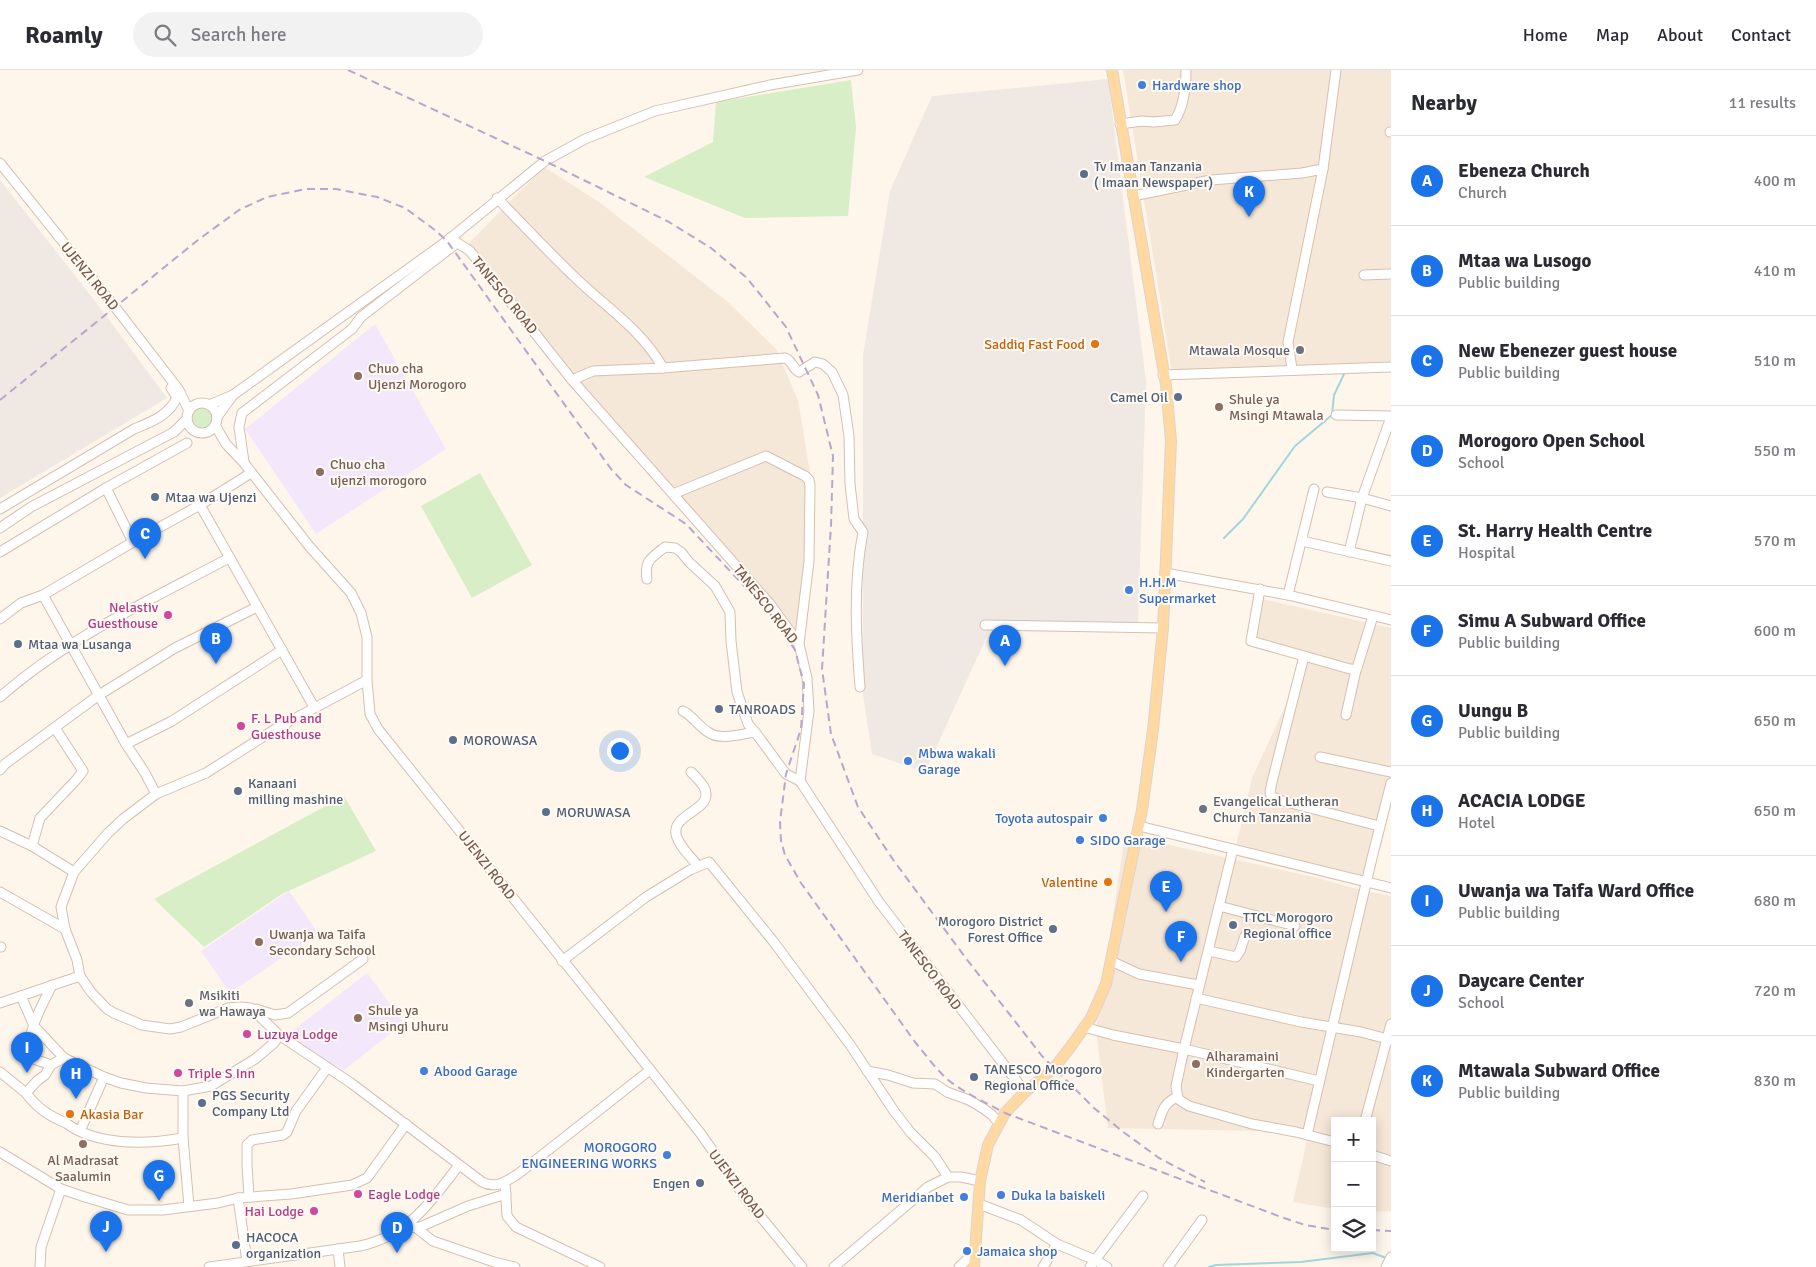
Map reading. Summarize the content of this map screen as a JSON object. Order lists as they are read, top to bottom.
{
  "streets": {
    "street": ["UJENZI ROAD", "TANESCO ROAD"]
  },
  "places": [
    "Hardware shop",
    "Tv Imaan Tanzania ( Imaan Newspaper)",
    "Saddiq Fast Food",
    "Mtawala Mosque",
    "Chuo cha Ujenzi Morogoro",
    "Camel Oil",
    "Shule ya Msingi Mtawala",
    "Chuo cha ujenzi morogoro",
    "Mtaa wa Ujenzi",
    "H.H.M Supermarket",
    "Nelastiv Guesthouse",
    "Mtaa wa Lusanga",
    "TANROADS",
    "F. L Pub and Guesthouse",
    "MOROWASA",
    "Mbwa wakali Garage",
    "Kanaani milling mashine",
    "Evangelical Lutheran Church Tanzania",
    "MORUWASA",
    "Toyota autospair",
    "SIDO Garage",
    "Valentine",
    "TTCL Morogoro Regional office",
    "Morogoro District Forest Office",
    "Uwanja wa Taifa Secondary School",
    "Msikiti wa Hawaya",
    "Shule ya Msingi Uhuru",
    "Luzuya Lodge",
    "Alharamaini Kindergarten",
    "Abood Garage",
    "Triple S Inn",
    "TANESCO Morogoro Regional Office",
    "PGS Security Company Ltd",
    "Akasia Bar",
    "Al Madrasat Saalumin",
    "MOROGORO ENGINEERING WORKS",
    "Engen",
    "Eagle Lodge",
    "Duka la baiskeli",
    "Meridianbet",
    "Hai Lodge",
    "HACOCA organization",
    "Jamaica shop"
  ],
  "page": {
    "header": "Roamly",
    "search": "Search here",
    "nav": [
      "Home",
      "Map",
      "About",
      "Contact"
    ],
    "heading": ["Nearby", "11 results"],
    "list": [
      {
        "mark": "A",
        "name": "Ebeneza Church",
        "note": "Church",
        "value": "400 m"
      },
      {
        "mark": "B",
        "name": "Mtaa wa Lusogo",
        "note": "Public building",
        "value": "410 m"
      },
      {
        "mark": "C",
        "name": "New Ebenezer guest house",
        "note": "Public building",
        "value": "510 m"
      },
      {
        "mark": "D",
        "name": "Morogoro Open School",
        "note": "School",
        "value": "550 m"
      },
      {
        "mark": "E",
        "name": "St. Harry Health Centre",
        "note": "Hospital",
        "value": "570 m"
      },
      {
        "mark": "F",
        "name": "Simu A Subward Office",
        "note": "Public building",
        "value": "600 m"
      },
      {
        "mark": "G",
        "name": "Uungu B",
        "note": "Public building",
        "value": "650 m"
      },
      {
        "mark": "H",
        "name": "ACACIA LODGE",
        "note": "Hotel",
        "value": "650 m"
      },
      {
        "mark": "I",
        "name": "Uwanja wa Taifa Ward Office",
        "note": "Public building",
        "value": "680 m"
      },
      {
        "mark": "J",
        "name": "Daycare Center",
        "note": "School",
        "value": "720 m"
      },
      {
        "mark": "K",
        "name": "Mtawala Subward Office",
        "note": "Public building",
        "value": "830 m"
      }
    ],
    "pins": [
      "K",
      "C",
      "B",
      "A",
      "E",
      "F",
      "I",
      "H",
      "G",
      "J",
      "D"
    ],
    "map_buttons": ["+", "−"]
  }
}
